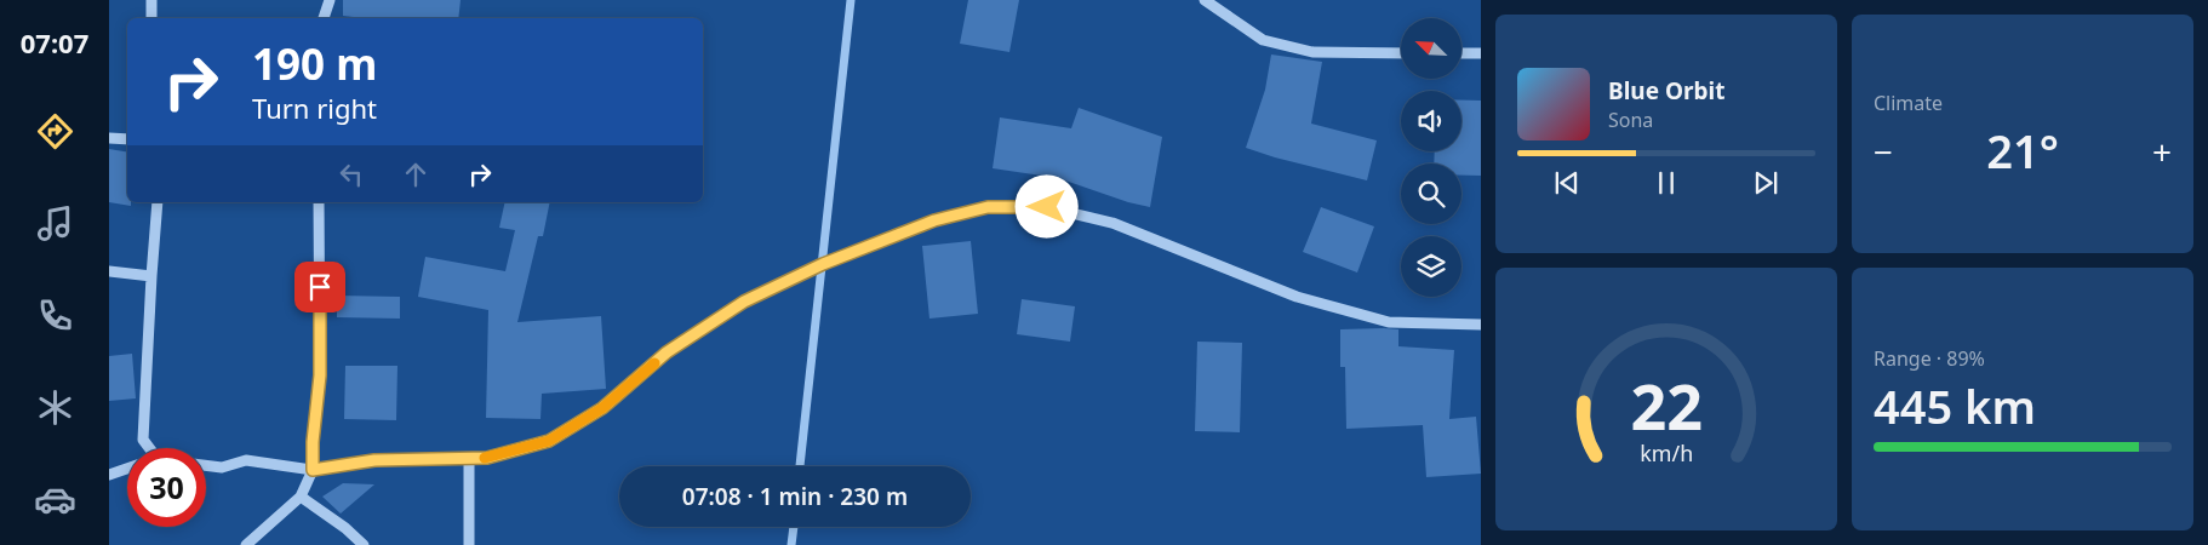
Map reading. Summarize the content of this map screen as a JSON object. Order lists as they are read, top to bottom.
{
  "north": "top left",
  "page": {
    "tabs": "07:07",
    "tile": [
      "Climate",
      ["Range · 89%", "445 km"]
    ],
    "turn": ["190 m", "Turn right"],
    "song": ["Blue Orbit", "Sona"],
    "heat": ["−", "21°", "+"],
    "limit": "30",
    "trip": "07:08 · 1 min · 230 m",
    "gauge": ["22", "km/h"]
  }
}
